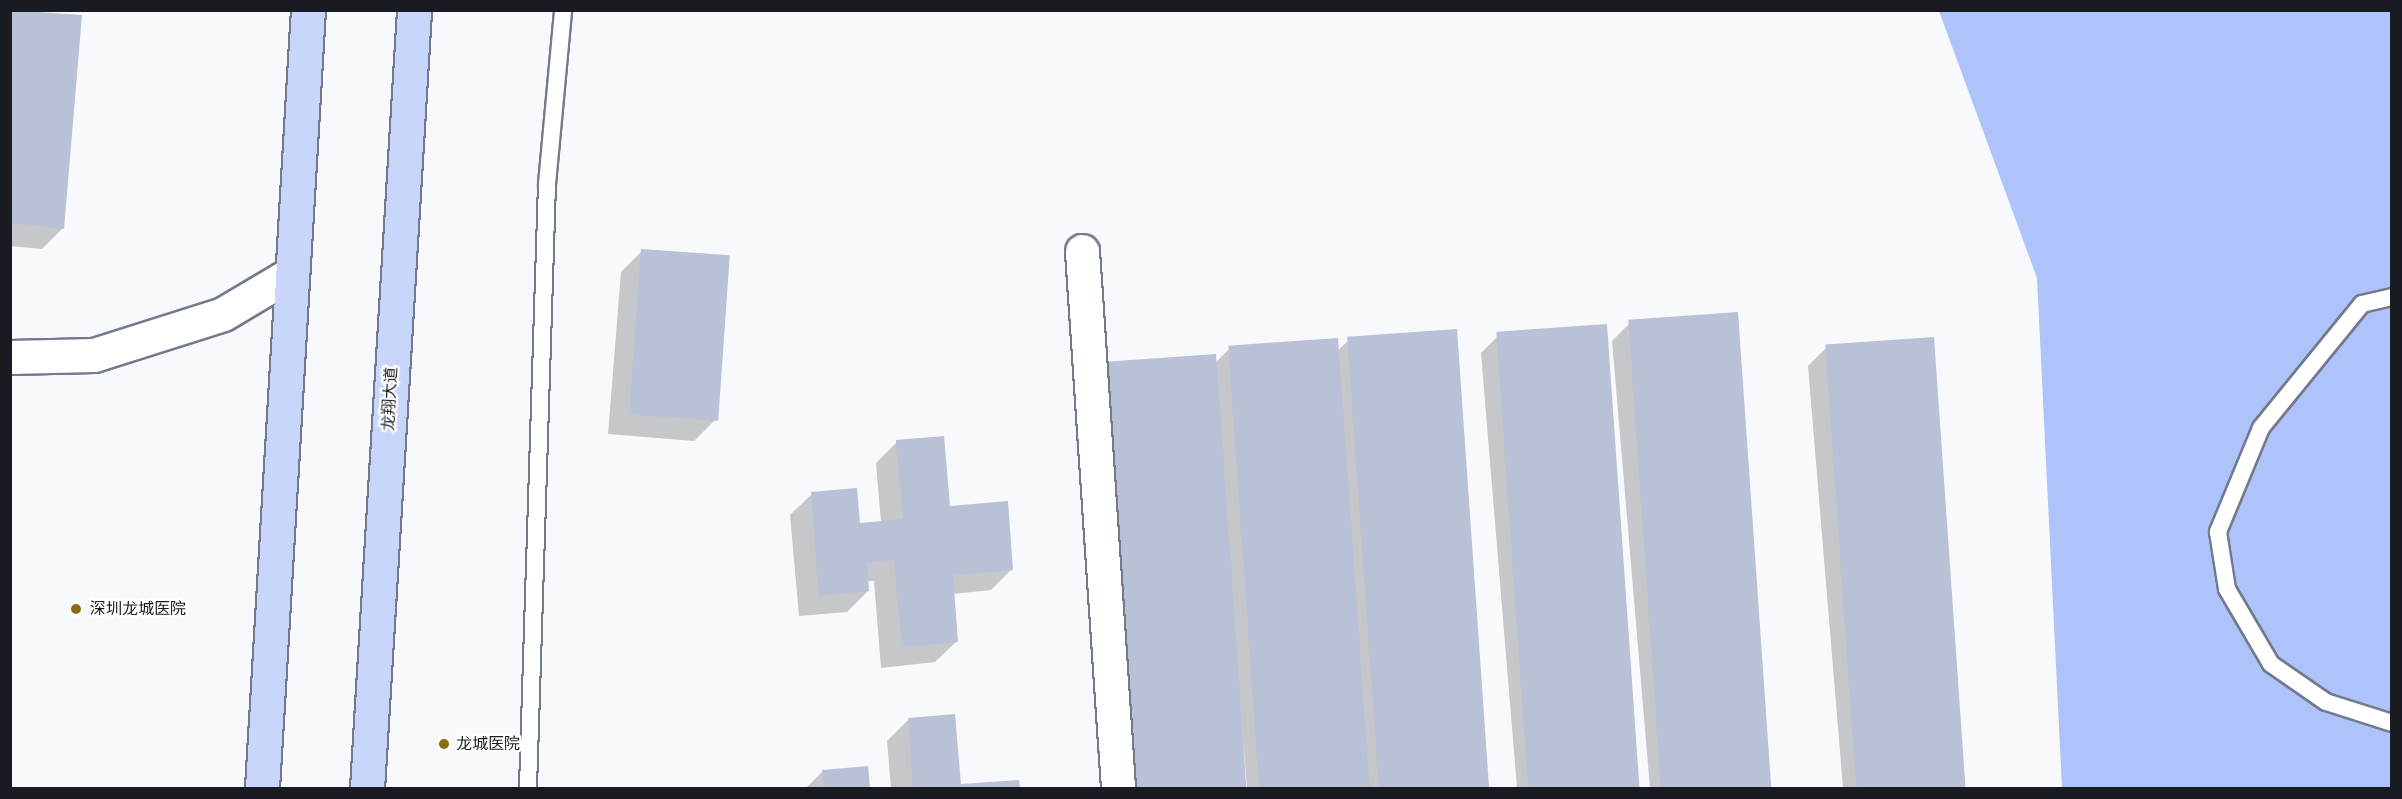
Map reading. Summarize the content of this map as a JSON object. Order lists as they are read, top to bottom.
{
  "streets": {
    "main road": ["龙翔大道"]
  },
  "places": ["深圳龙城医院", "龙城医院"]
}
